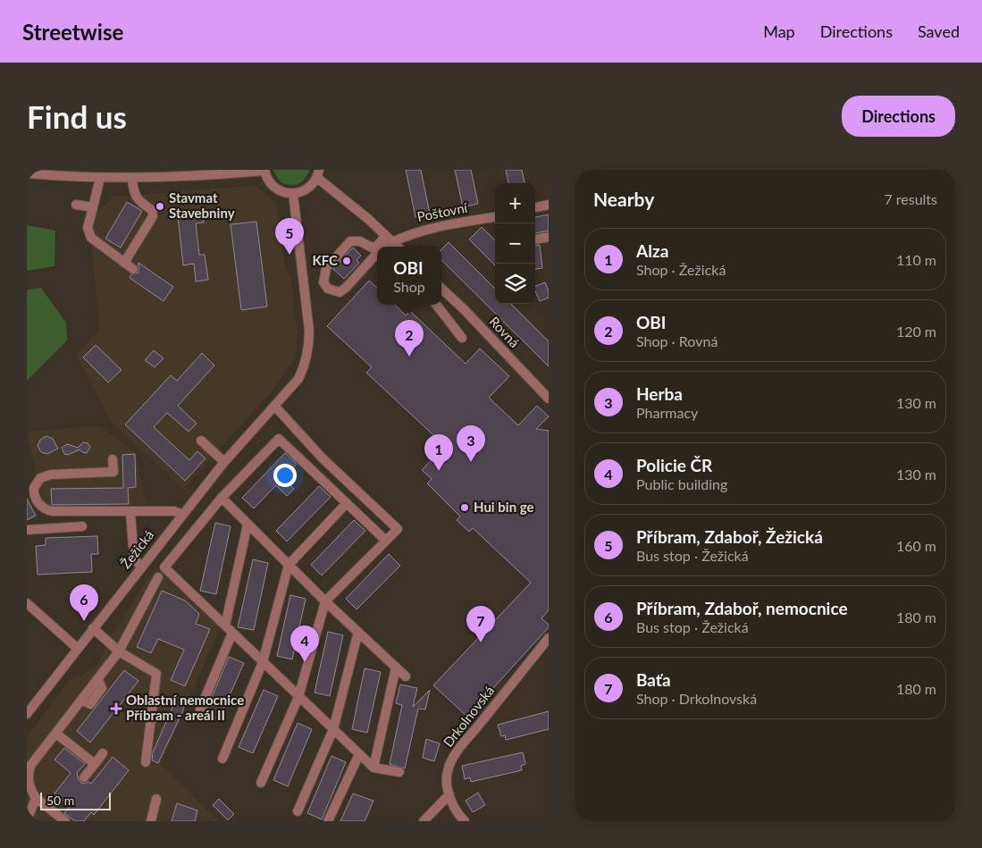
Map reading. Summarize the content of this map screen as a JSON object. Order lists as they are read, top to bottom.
{
  "streets": {
    "street": [
      "Poštovní",
      "Rovná",
      "Žežická",
      "Drkolnovská"
    ]
  },
  "places": {
    "other": ["Stavmat Stavebniny", "KFC", "Hui bin ge"],
    "health": ["Oblastní nemocnice Příbram - areál II"]
  },
  "scale_bar": "50 m",
  "page": {
    "header": "Streetwise",
    "nav": ["Map", "Directions", "Saved"],
    "buttons": "Directions",
    "title": "Find us",
    "heading": ["Nearby", "7 results"],
    "map_buttons": ["+", "−"],
    "pins": [
      "5",
      "2",
      "3",
      "1",
      "6",
      "7",
      "4"
    ],
    "list": [
      {
        "mark": "1",
        "name": "Alza",
        "note": "Shop · Žežická",
        "value": "110 m"
      },
      {
        "mark": "2",
        "name": "OBI",
        "note": "Shop · Rovná",
        "value": "120 m"
      },
      {
        "mark": "3",
        "name": "Herba",
        "note": "Pharmacy",
        "value": "130 m"
      },
      {
        "mark": "4",
        "name": "Policie ČR",
        "note": "Public building",
        "value": "130 m"
      },
      {
        "mark": "5",
        "name": "Příbram, Zdaboř, Žežická",
        "note": "Bus stop · Žežická",
        "value": "160 m"
      },
      {
        "mark": "6",
        "name": "Příbram, Zdaboř, nemocnice",
        "note": "Bus stop · Žežická",
        "value": "180 m"
      },
      {
        "mark": "7",
        "name": "Baťa",
        "note": "Shop · Drkolnovská",
        "value": "180 m"
      }
    ],
    "popup": ["OBI", "Shop"],
    "scale": "50 m"
  }
}
